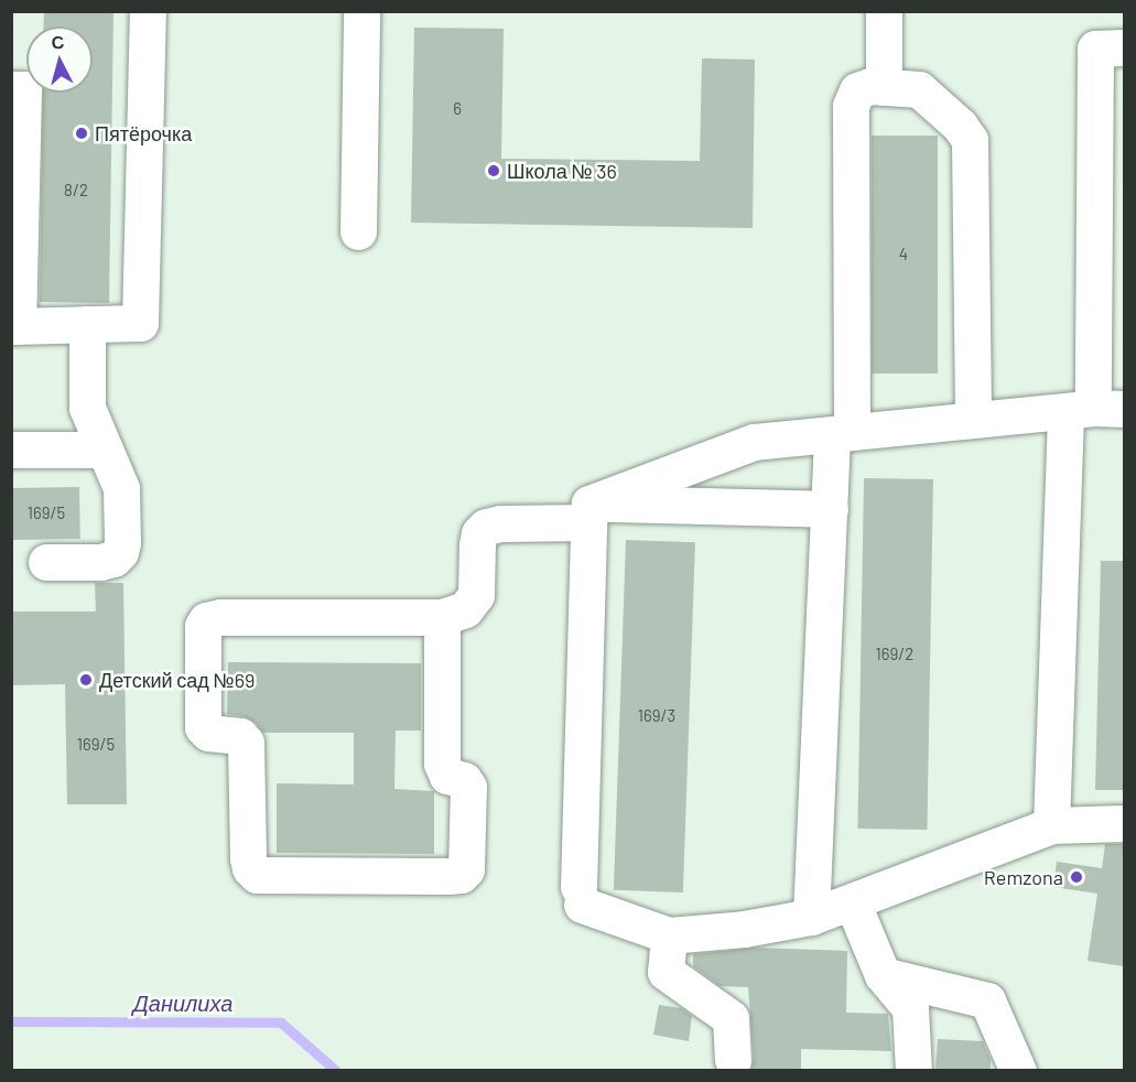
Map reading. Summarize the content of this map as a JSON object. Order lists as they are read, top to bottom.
{
  "water": ["Данилиха"],
  "places": [
    "Пятёрочка",
    "Школа № 36",
    "Детский сад №69",
    "Remzona"
  ],
  "house_numbers": [
    "6",
    "8/2",
    "4",
    "169/5",
    "169/2",
    "169/3",
    "169/5"
  ],
  "north": "top"
}
